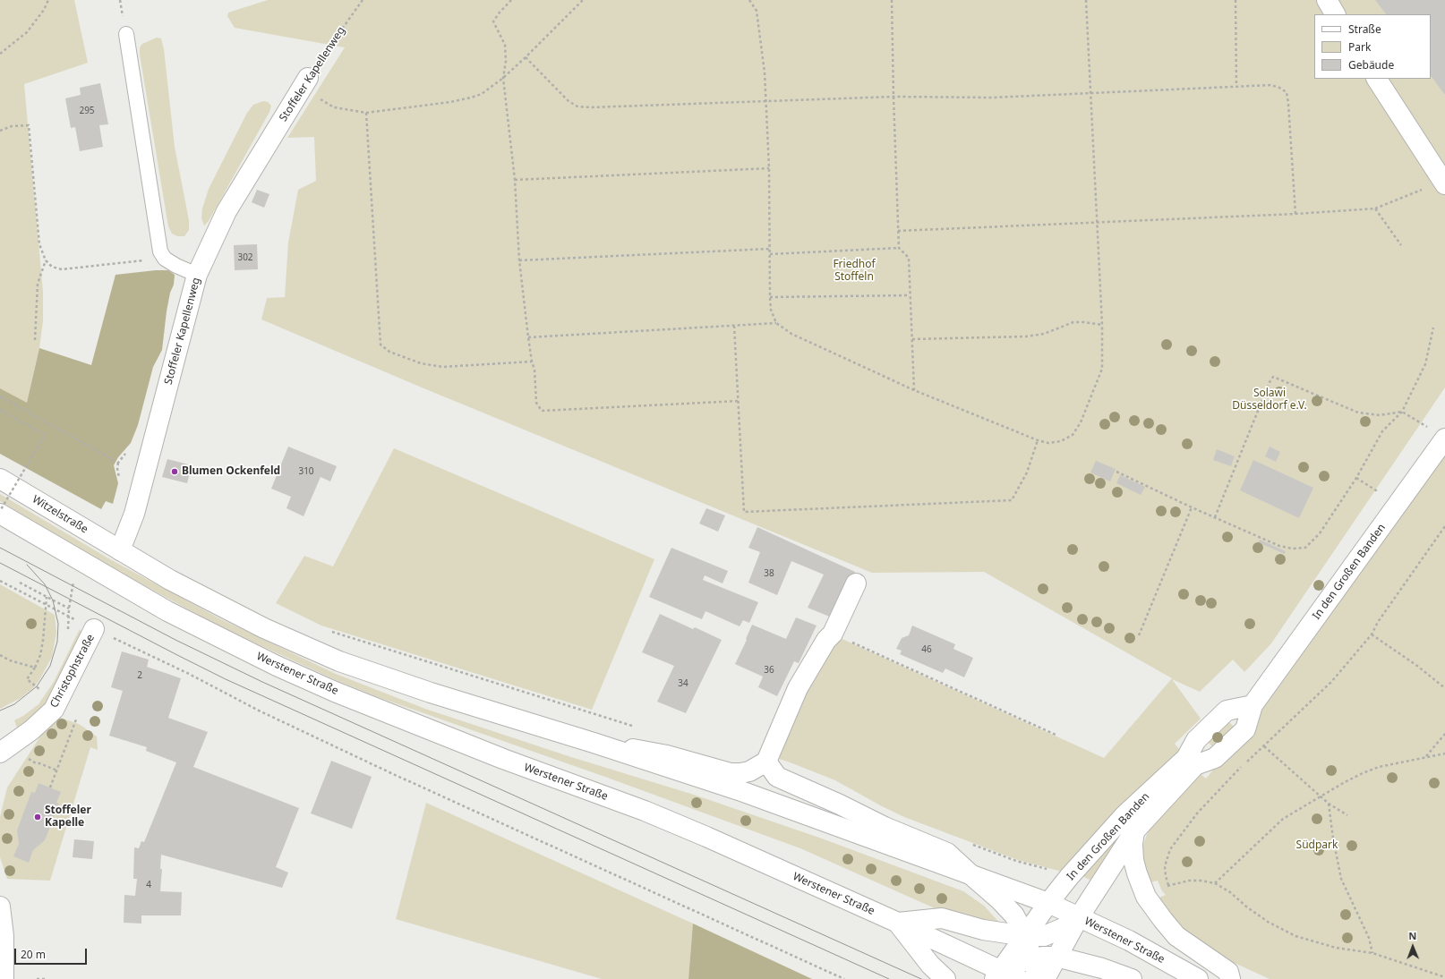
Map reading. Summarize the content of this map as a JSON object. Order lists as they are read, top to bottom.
{
  "streets": {
    "main road": [
      "Stoffeler Kapellenweg",
      "Witzelstraße",
      "In den Großen Banden",
      "Christophstraße",
      "Werstener Straße"
    ]
  },
  "crossings": [
    ["Stoffeler Kapellenweg", "Witzelstraße"],
    ["Stoffeler Kapellenweg", "Werstener Straße"],
    ["Witzelstraße", "Werstener Straße"],
    ["In den Großen Banden", "Werstener Straße"]
  ],
  "parks": ["Friedhof Stoffeln", "Solawi Düsseldorf e.V.", "Südpark"],
  "places": ["Blumen Ockenfeld", "Stoffeler Kapelle"],
  "house_numbers": [
    "295",
    "302",
    "310",
    "38",
    "46",
    "36",
    "2",
    "34",
    "4"
  ],
  "legend": ["Straße", "Park", "Gebäude"],
  "scale_bar": "20 m",
  "north": "top"
}
